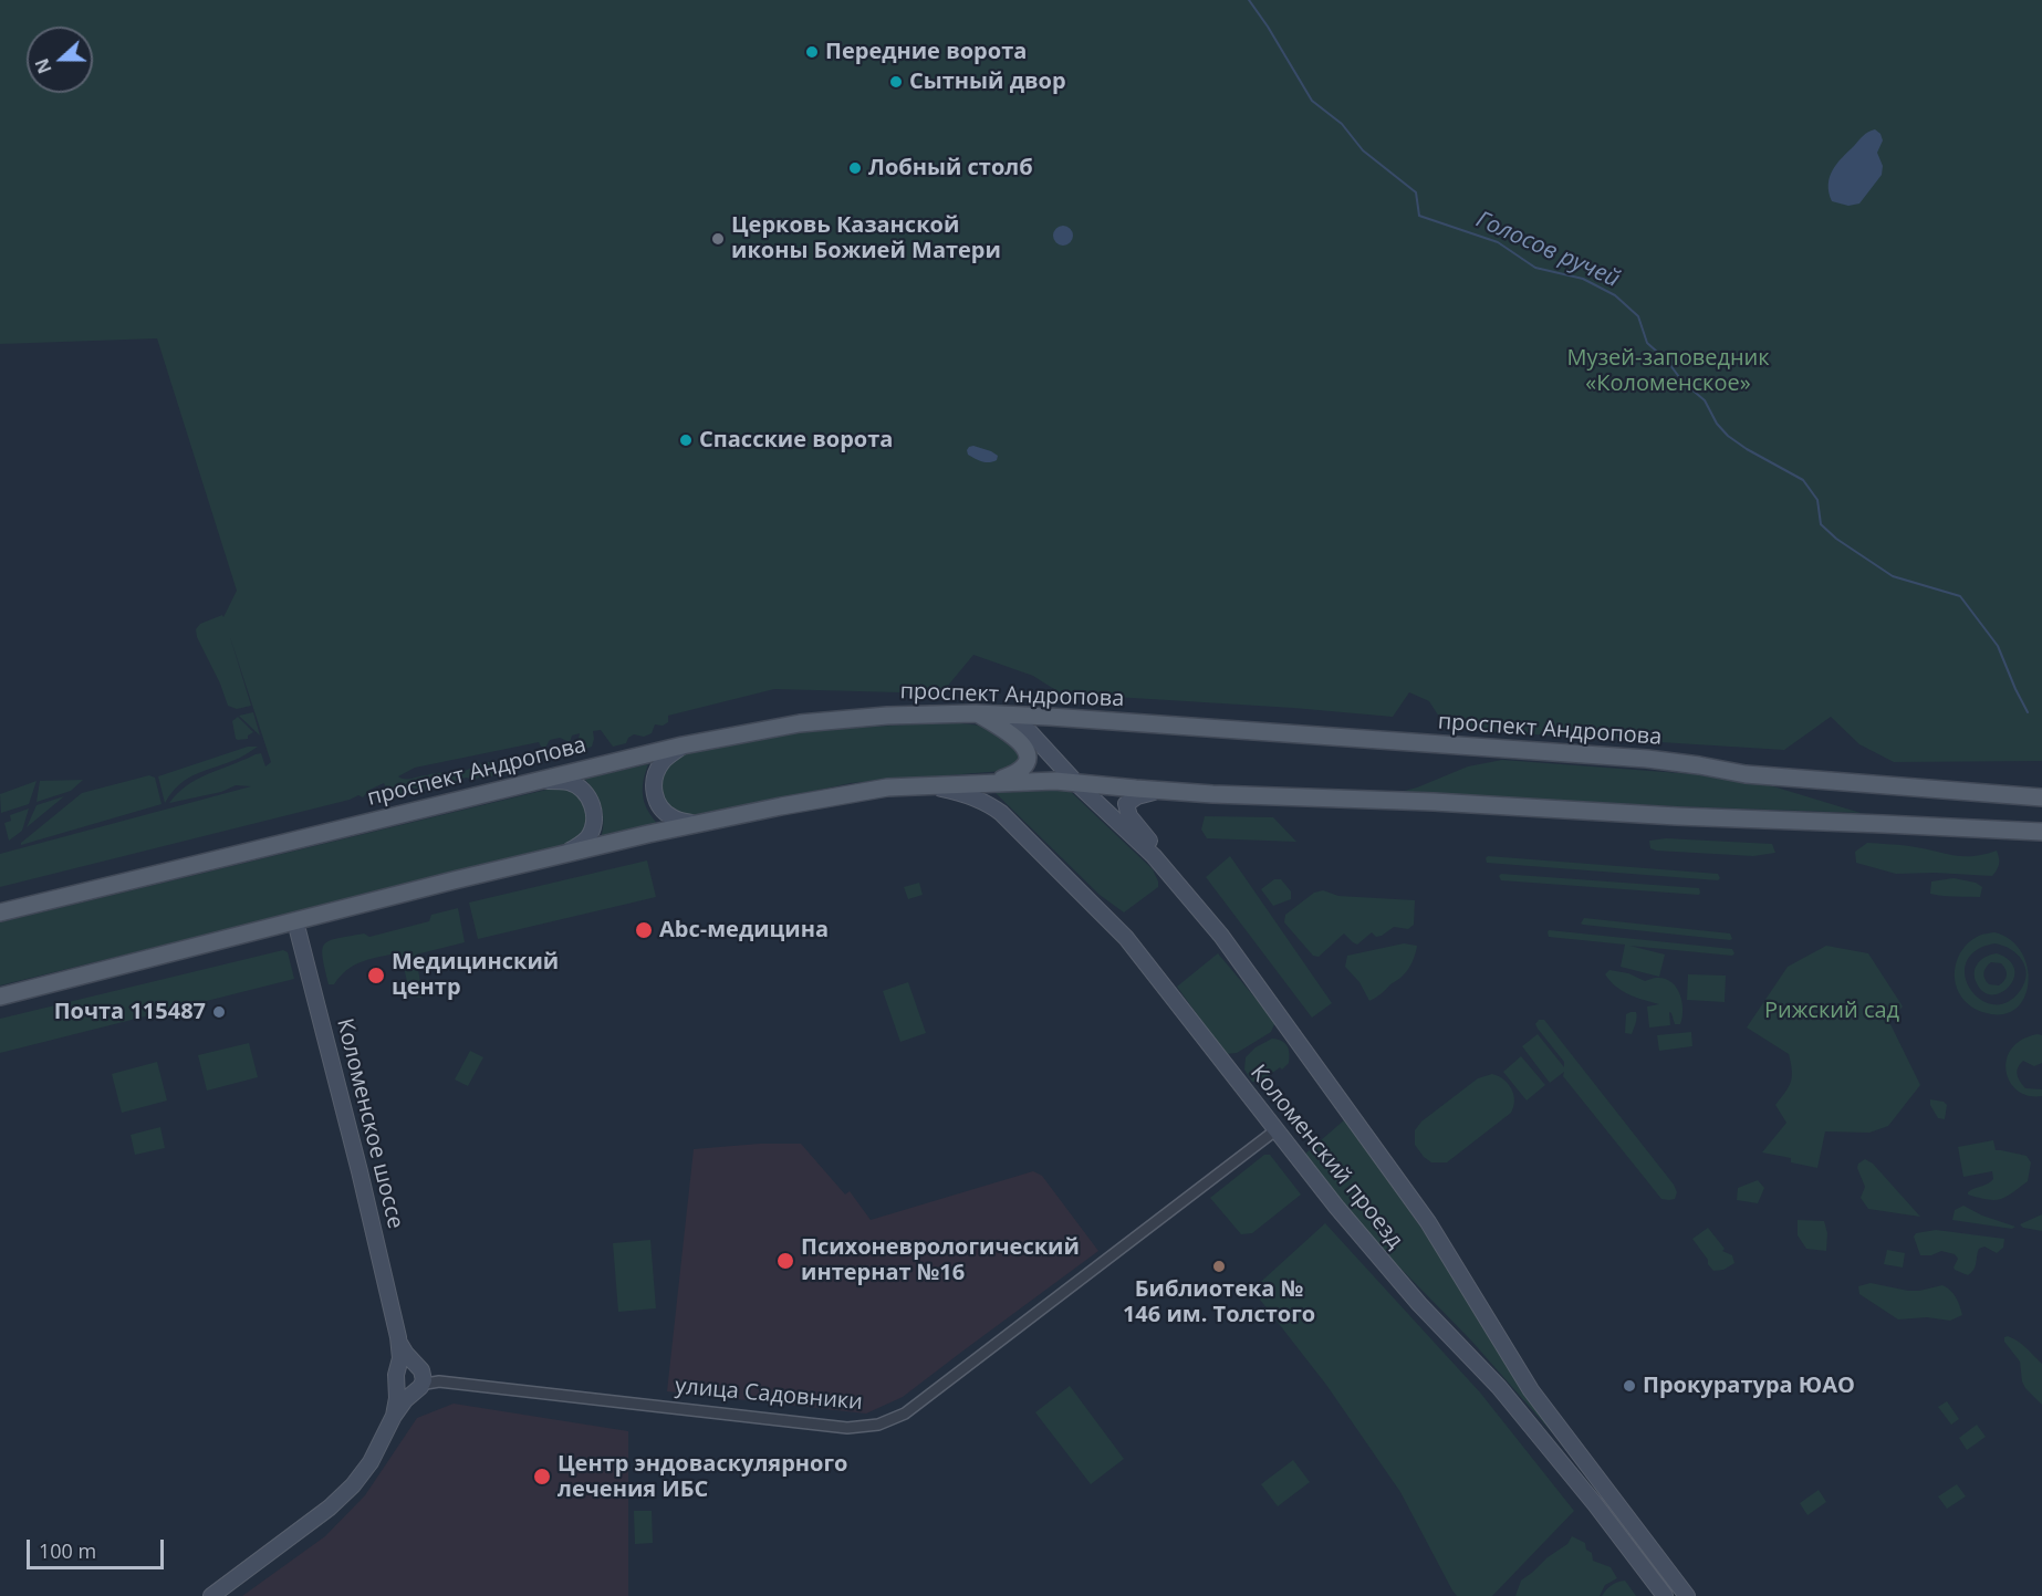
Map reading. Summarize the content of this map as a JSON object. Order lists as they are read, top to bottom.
{
  "streets": {
    "main road": ["проспект Андропова", "Коломенское шоссе", "Коломенский проезд"],
    "street": ["улица Садовники"]
  },
  "crossings": [
    ["проспект Андропова", "Коломенский проезд"],
    ["Коломенское шоссе", "улица Садовники"],
    ["Коломенский проезд", "улица Садовники"]
  ],
  "water": ["Голосов ручей"],
  "parks": ["Музей-заповедник «Коломенское»", "Рижский сад"],
  "places": [
    "Передние ворота",
    "Сытный двор",
    "Лобный столб",
    "Церковь Казанской иконы Божией Матери",
    "Спасские ворота",
    "Abc-медицина",
    "Медицинский центр",
    "Почта 115487",
    "Психоневрологический интернат №16",
    "Библиотека № 146 им. Толстого",
    "Прокуратура ЮАО",
    "Центр эндоваскулярного лечения ИБС"
  ],
  "scale_bar": "100 m",
  "north": "left"
}
